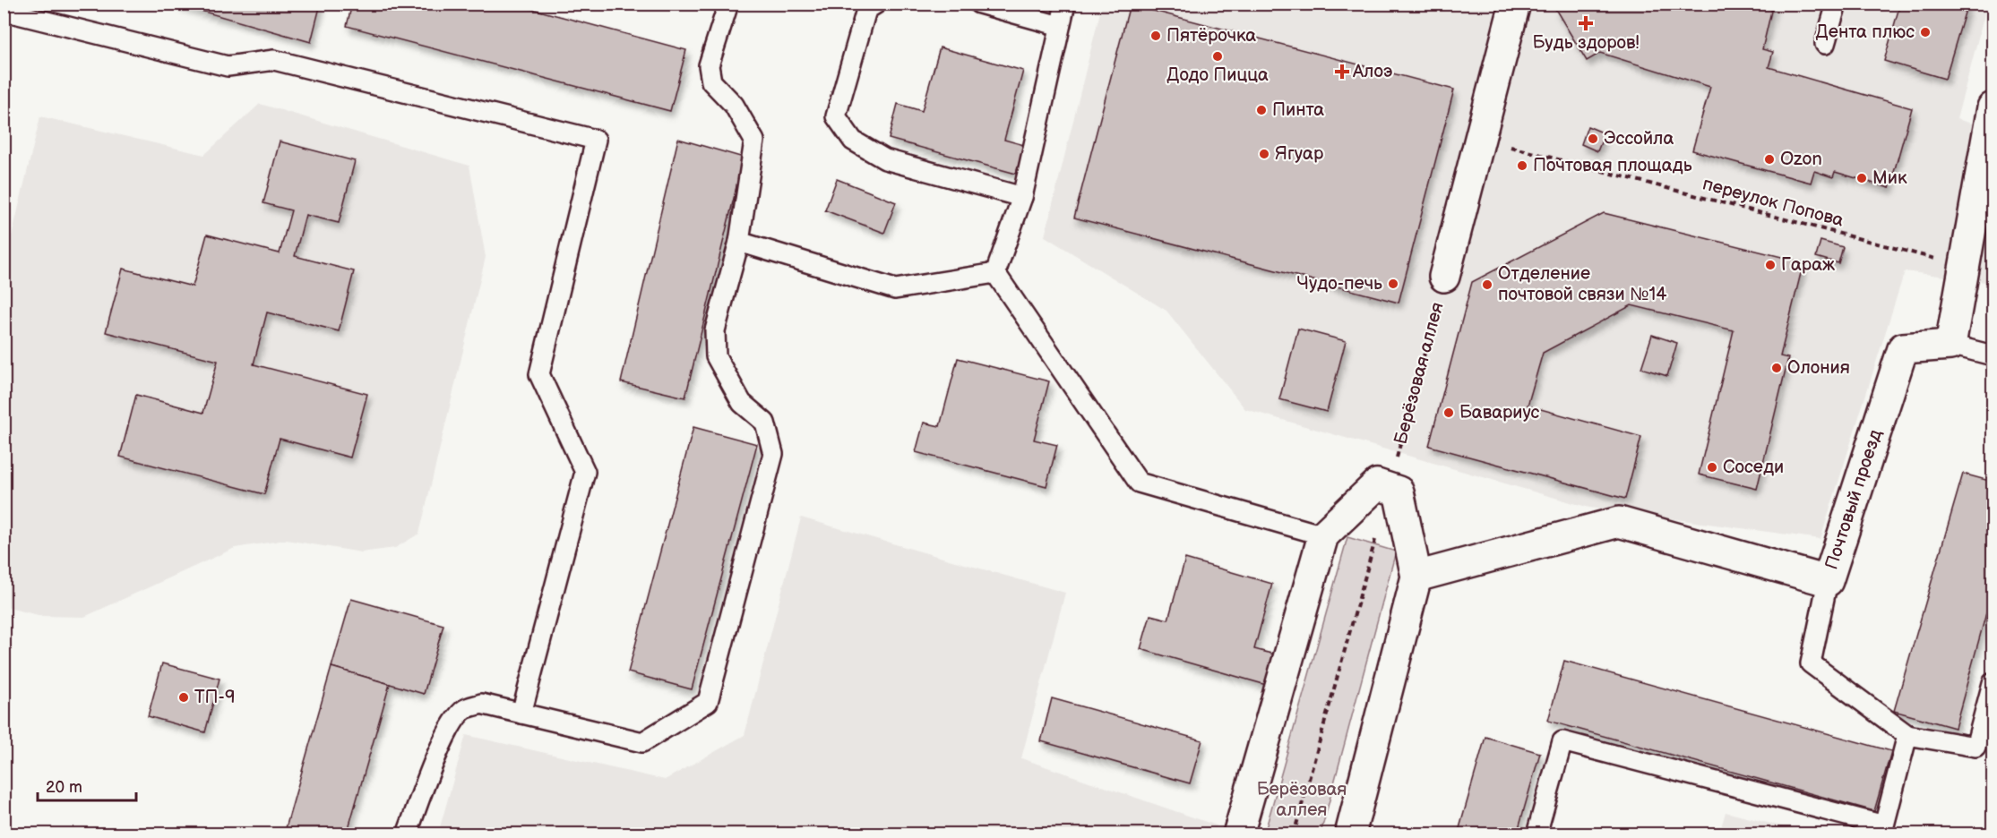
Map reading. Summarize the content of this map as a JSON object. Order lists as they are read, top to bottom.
{
  "streets": {
    "street": ["Почтовый проезд"],
    "path": ["переулок Попова", "Берёзовая аллея"]
  },
  "parks": ["Берёзовая аллея"],
  "places": {
    "health": ["Будь здоров!", "Алоэ"],
    "other": [
      "Дента плюс",
      "Пятёрочка",
      "Додо Пицца",
      "Пинта",
      "Эссойла",
      "Ягуар",
      "Ozon",
      "Почтовая площадь",
      "Мик",
      "Гараж",
      "Чудо-печь",
      "Отделение почтовой связи №14",
      "Олония",
      "Бавариус",
      "Соседи",
      "ТП-9"
    ]
  },
  "scale_bar": "20 m"
}
